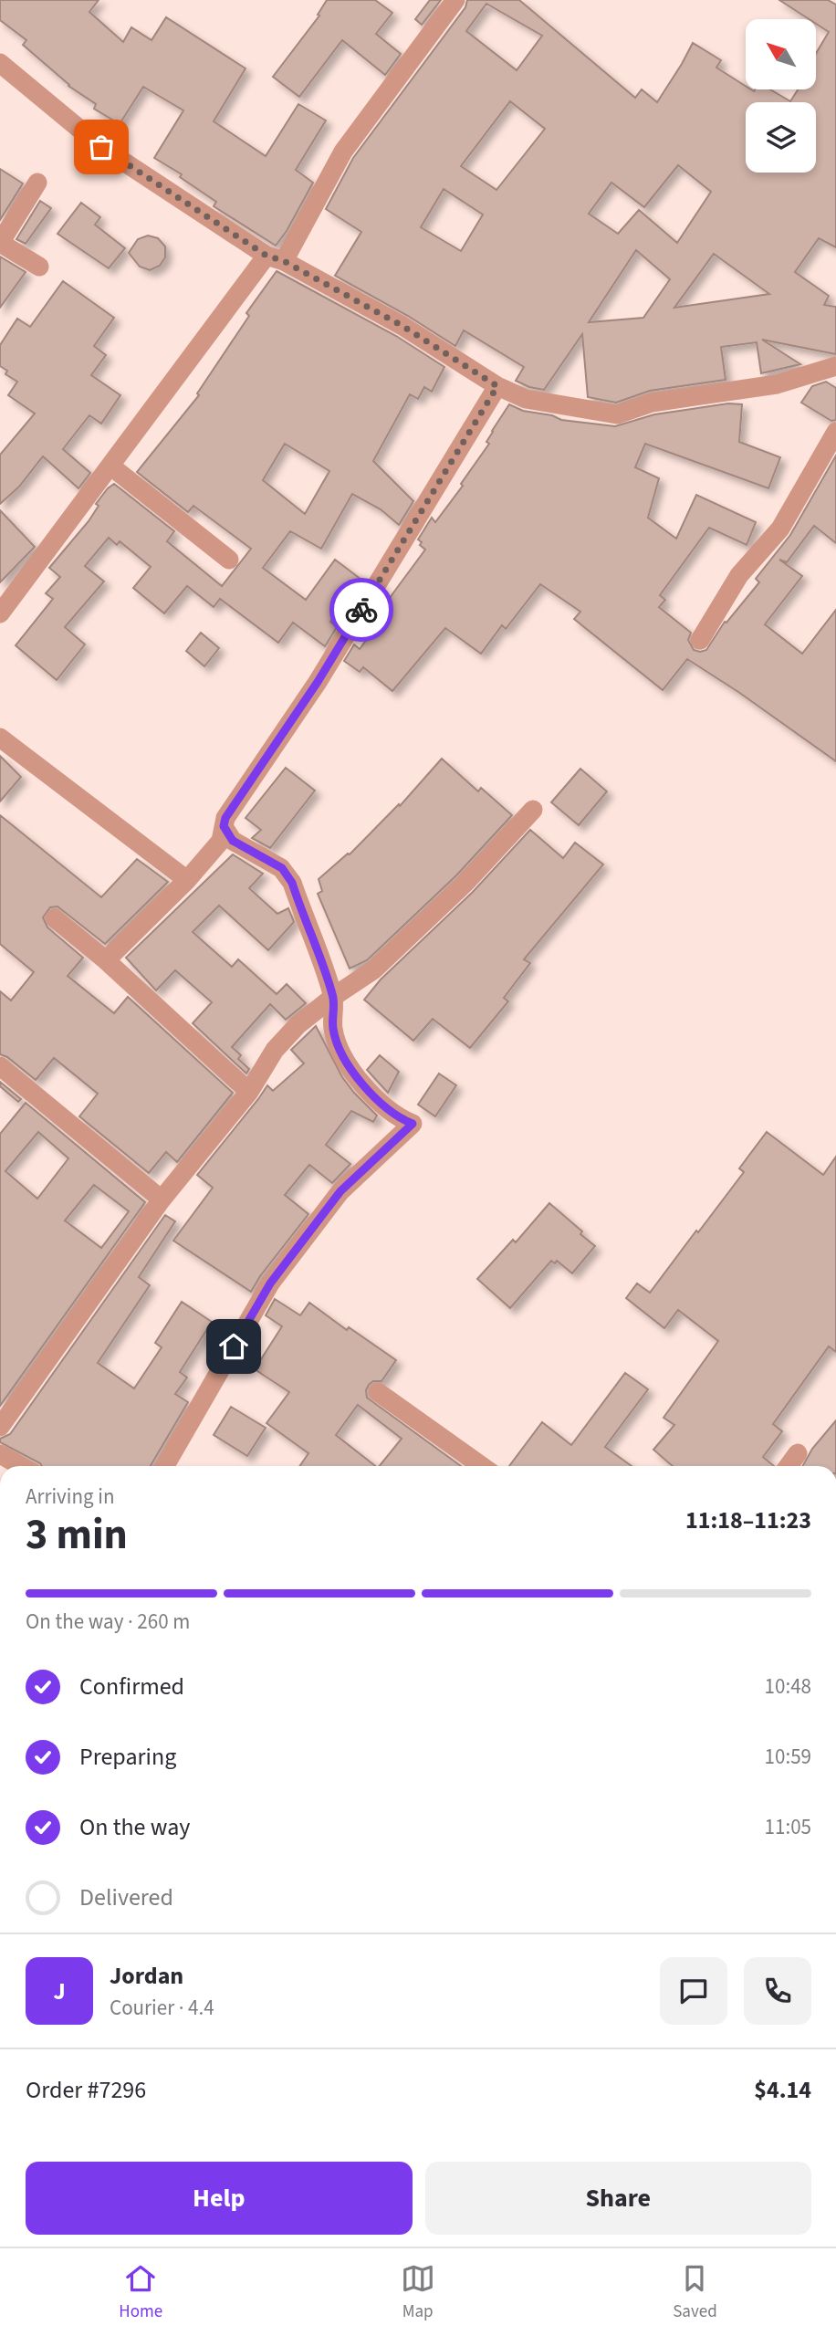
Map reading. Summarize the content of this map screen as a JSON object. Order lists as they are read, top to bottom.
{
  "north": "top left",
  "page": {
    "heading": ["3 min", "Arriving in", "11:18–11:23"],
    "panel": [
      "Jordan",
      "Courier · 4.4",
      "Order #7296",
      "$4.14"
    ],
    "bar": "On the way · 260 m",
    "list": [
      ["Confirmed", "10:48"],
      ["Preparing", "10:59"],
      ["On the way", "11:05"],
      "Delivered"
    ],
    "round": "J",
    "buttons": ["Help", "Share"],
    "tabs": ["Home", "Map", "Saved"]
  }
}
